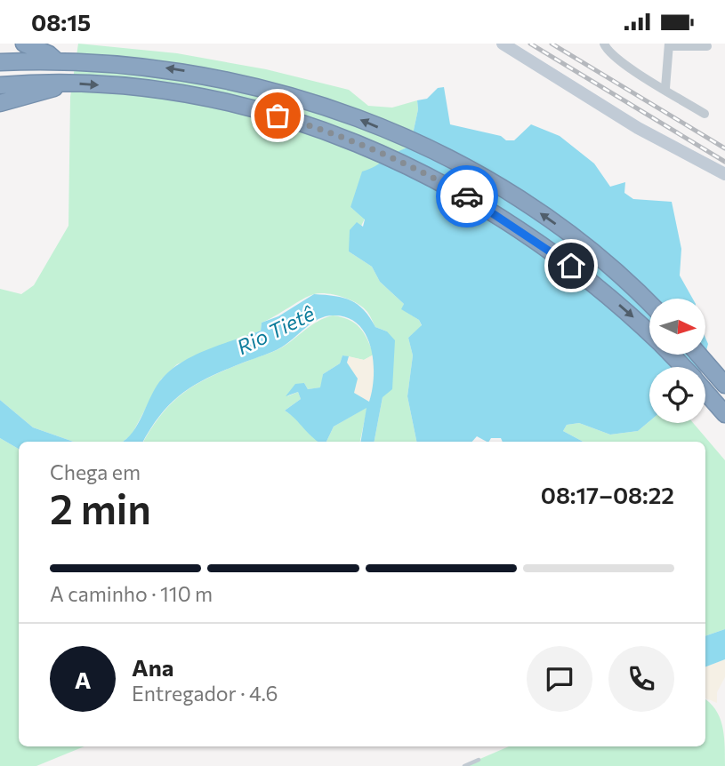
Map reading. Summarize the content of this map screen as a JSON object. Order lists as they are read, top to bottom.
{
  "water": ["Rio Tietê"],
  "north": "right",
  "page": {
    "status": "08:15",
    "heading": ["2 min", "Chega em", "08:17–08:22"],
    "panel": ["Ana", "Entregador · 4.6"],
    "bar": "A caminho · 110 m",
    "round": "A"
  }
}
